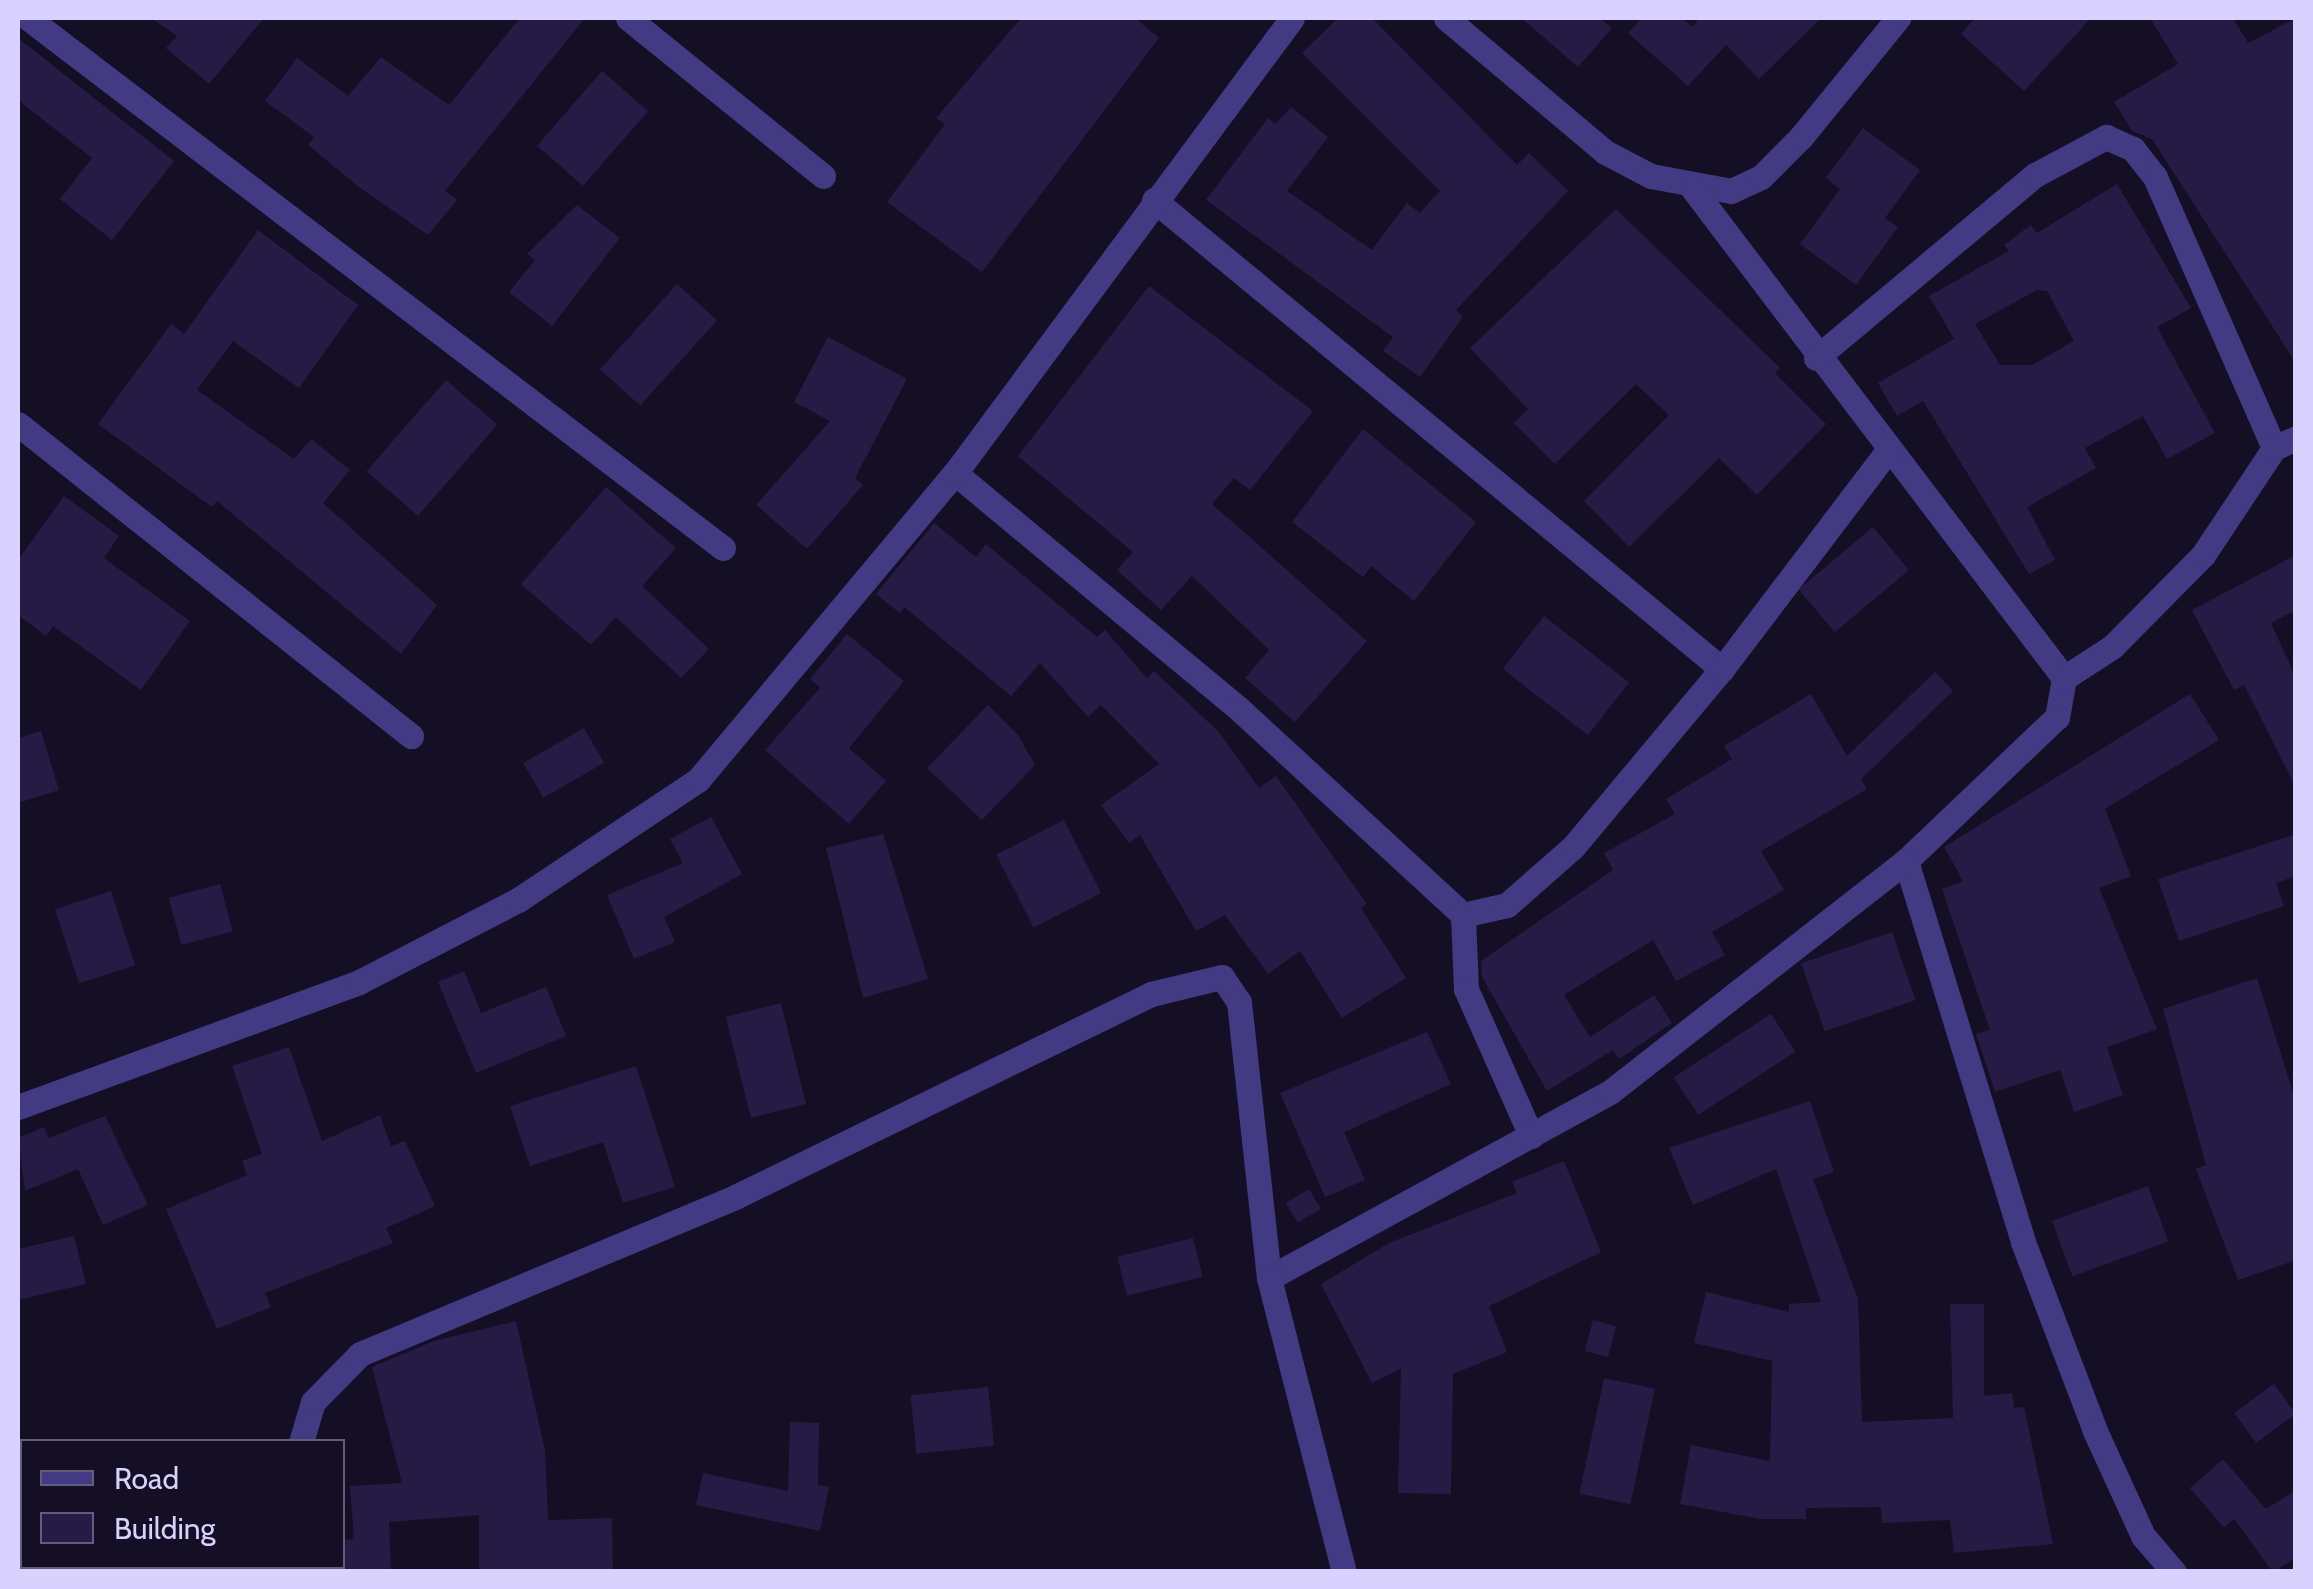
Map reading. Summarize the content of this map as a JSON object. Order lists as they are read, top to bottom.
{
  "legend": ["Road", "Building"]
}
